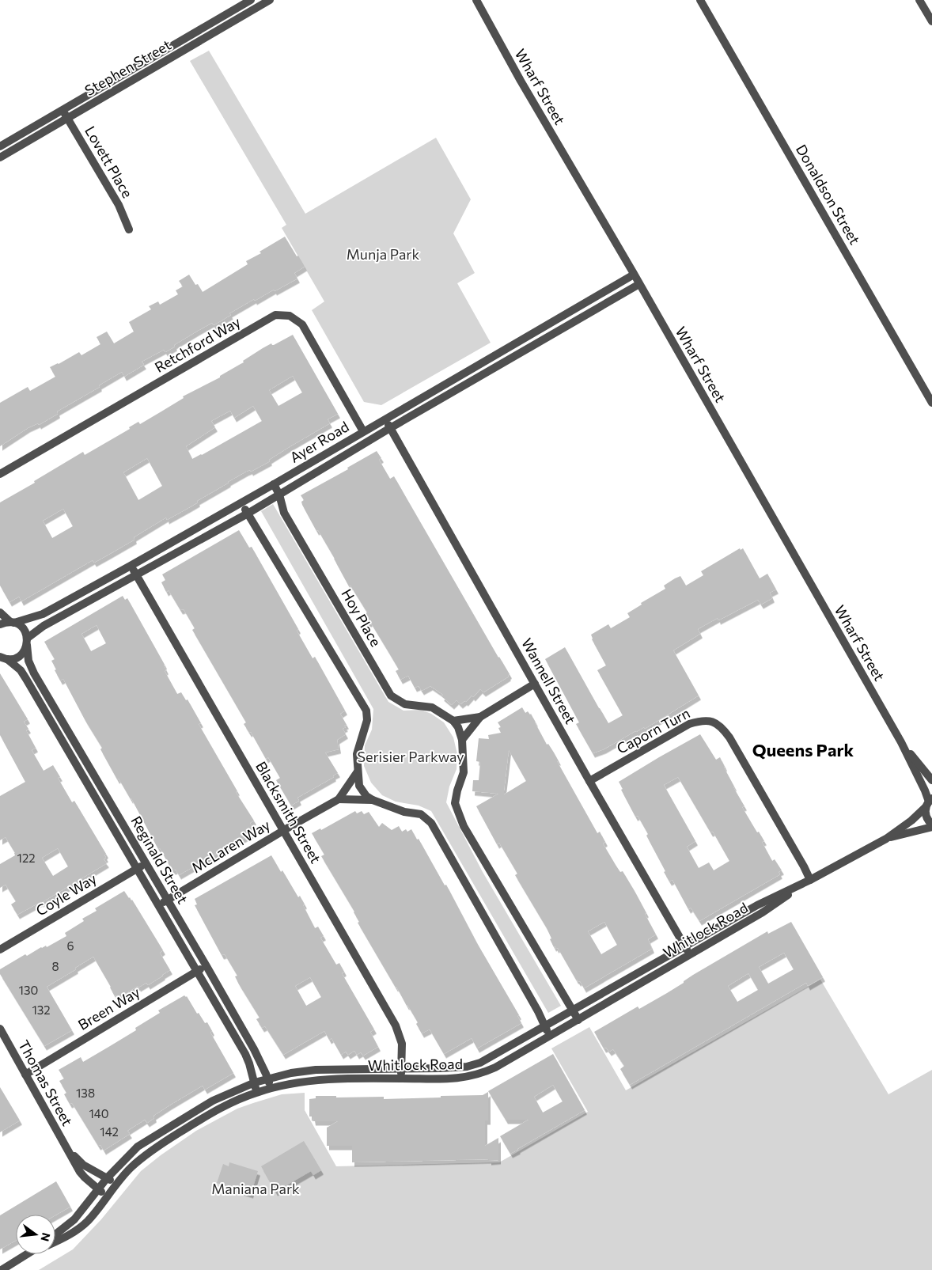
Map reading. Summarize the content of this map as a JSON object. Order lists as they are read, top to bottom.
{
  "streets": {
    "street": [
      "Stephen Street",
      "Wharf Street",
      "Lovett Place",
      "Donaldson Street",
      "Retchford Way",
      "Ayer Road",
      "Hoy Place",
      "Wannell Street",
      "Caporn Turn",
      "Blacksmith Street",
      "McLaren Way",
      "Reginald Street",
      "Coyle Way",
      "Whitlock Road",
      "Breen Way",
      "Thomas Street"
    ]
  },
  "crossings": [
    ["Stephen Street", "Lovett Place"],
    ["Wharf Street", "Ayer Road"],
    ["Wharf Street", "Whitlock Road"],
    ["Retchford Way", "Ayer Road"],
    ["Ayer Road", "Hoy Place"],
    ["Ayer Road", "Wannell Street"],
    ["Ayer Road", "Blacksmith Street"],
    ["Ayer Road", "Reginald Street"],
    ["Wannell Street", "Caporn Turn"],
    ["Wannell Street", "Whitlock Road"],
    ["Caporn Turn", "Whitlock Road"],
    ["Blacksmith Street", "McLaren Way"],
    ["Blacksmith Street", "Whitlock Road"],
    ["McLaren Way", "Reginald Street"],
    ["Reginald Street", "Coyle Way"],
    ["Reginald Street", "Whitlock Road"],
    ["Reginald Street", "Breen Way"],
    ["Whitlock Road", "Thomas Street"],
    ["Breen Way", "Thomas Street"]
  ],
  "districts": ["Queens Park"],
  "parks": ["Munja Park", "Serisier Parkway", "Maniana Park"],
  "house_numbers": [
    "122",
    "6",
    "8",
    "130",
    "132",
    "138",
    "140",
    "142"
  ],
  "north": "right"
}
